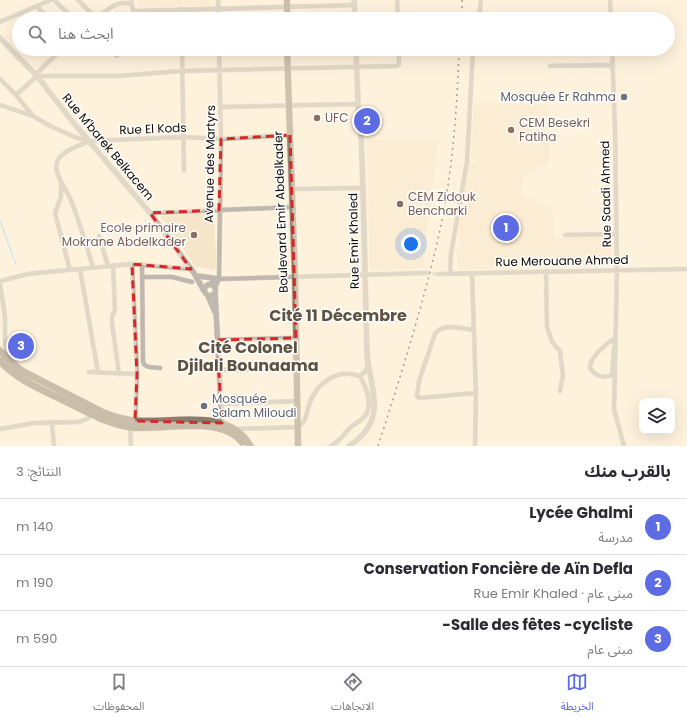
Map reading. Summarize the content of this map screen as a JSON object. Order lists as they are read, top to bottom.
{
  "streets": {
    "main road": ["Boulevard Emir Abdelkader"],
    "street": [
      "Rue El Kods",
      "Rue M'barek Belkacem",
      "Avenue des Martyrs",
      "Rue Saadi Ahmed",
      "Rue Emir Khaled",
      "Rue Merouane Ahmed"
    ]
  },
  "crossings": [
    ["Rue El Kods", "Rue M'barek Belkacem"],
    ["Rue El Kods", "Avenue des Martyrs"],
    ["Rue El Kods", "Boulevard Emir Abdelkader"],
    ["Rue M'barek Belkacem", "Avenue des Martyrs"],
    ["Rue Saadi Ahmed", "Rue Merouane Ahmed"]
  ],
  "districts": ["Cité 11 Décembre", "Cité Colonel Djilali Bounaama"],
  "places": [
    "Mosquée Er Rahma",
    "UFC",
    "CEM Besekri Fatiha",
    "CEM Zidouk Bencharki",
    "Ecole primaire Mokrane Abdelkader",
    "Mosquée Salam Miloudi"
  ],
  "page": {
    "search": "ابحث هنا",
    "pins": ["2", "1", "3"],
    "heading": ["بالقرب منك", "النتائج: 3"],
    "list": [
      {
        "mark": "1",
        "name": "Lycée Ghalmi",
        "note": "مدرسة",
        "value": "140 m"
      },
      {
        "mark": "2",
        "name": "Conservation Foncière de Aïn Defla",
        "note": "مبنى عام · Rue Emir Khaled",
        "value": "190 m"
      },
      {
        "mark": "3",
        "name": "Salle des fêtes -cycliste-",
        "note": "مبنى عام",
        "value": "590 m"
      }
    ],
    "nav": ["الخريطة", "الاتجاهات", "المحفوظات"]
  }
}
